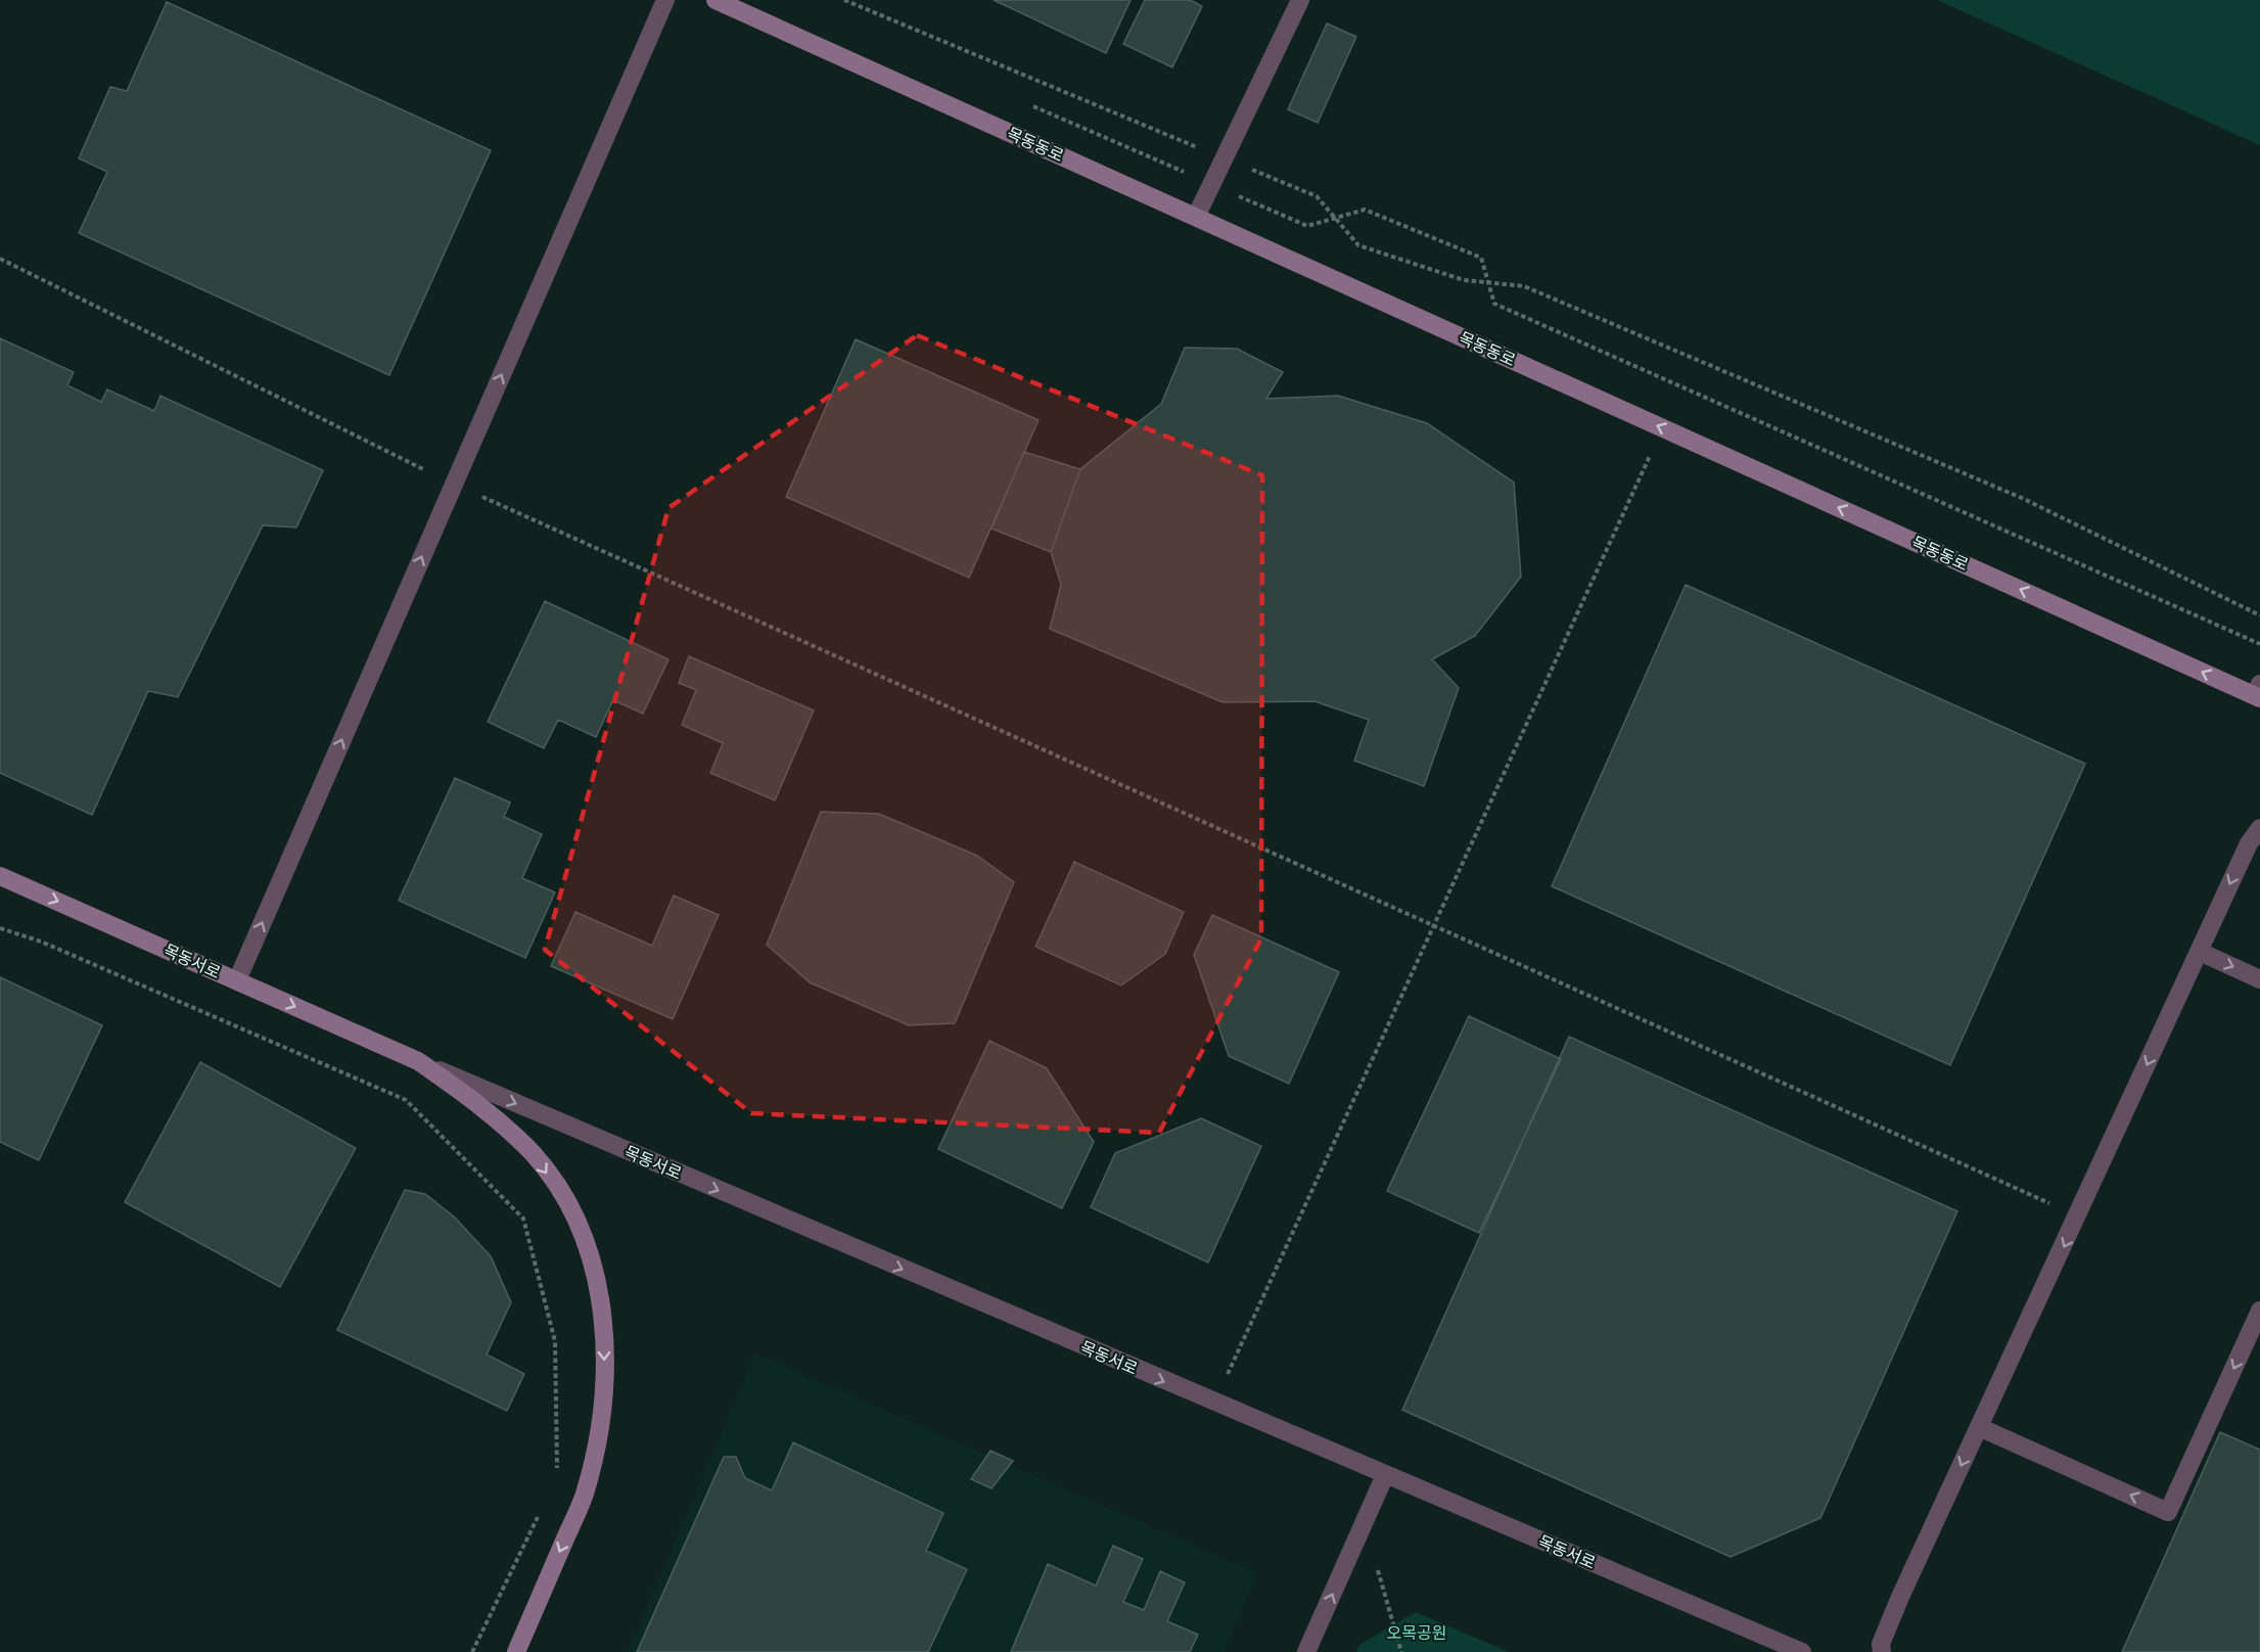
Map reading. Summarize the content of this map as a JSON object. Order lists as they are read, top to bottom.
{
  "streets": {
    "main road": ["목동동로", "목동서로"]
  },
  "one_way": ["목동동로", "목동서로"],
  "parks": ["오목공원"]
}
